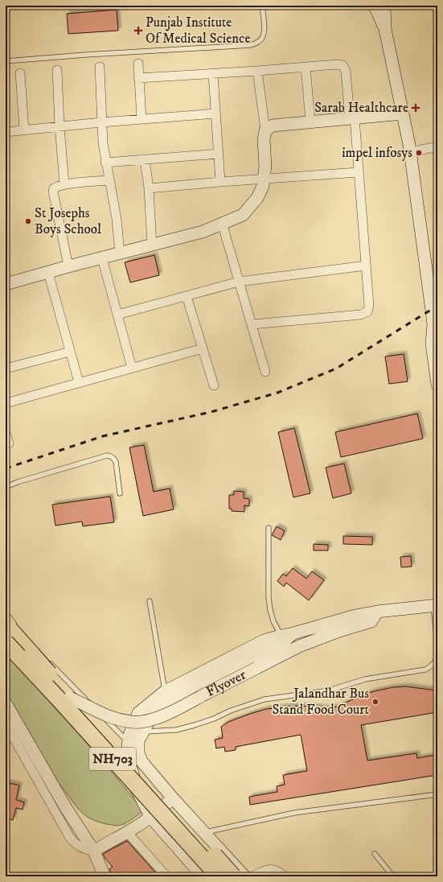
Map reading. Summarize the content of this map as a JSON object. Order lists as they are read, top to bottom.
{
  "streets": {
    "highway": ["Flyover", "NH703"]
  },
  "places": {
    "health": ["Punjab Institute Of Medical Science", "Sarab Healthcare"],
    "other": ["impel infosys", "St Josephs Boys School", "Jalandhar Bus Stand Food Court"]
  }
}
